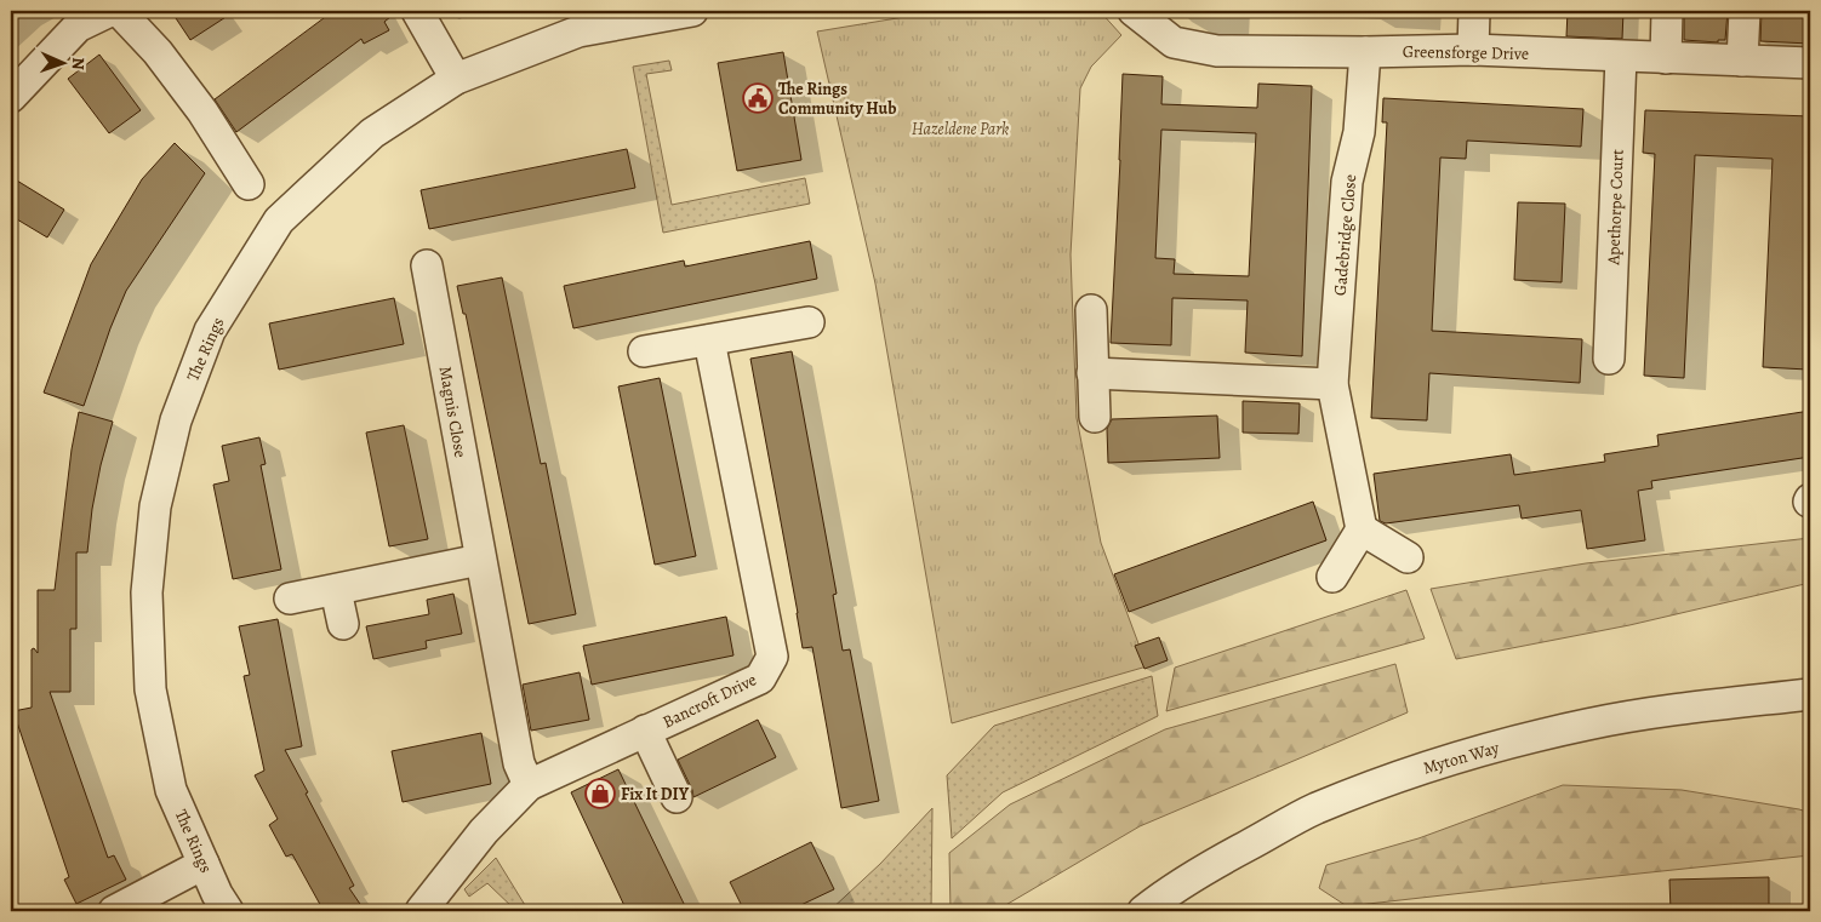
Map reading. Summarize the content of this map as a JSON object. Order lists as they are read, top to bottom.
{
  "streets": {
    "street": [
      "Greensforge Drive",
      "Apethorpe Court",
      "Gadebridge Close",
      "The Rings",
      "Magnis Close",
      "Bancroft Drive",
      "Myton Way"
    ]
  },
  "crossings": [
    ["Greensforge Drive", "Apethorpe Court"],
    ["Greensforge Drive", "Gadebridge Close"],
    ["Magnis Close", "Bancroft Drive"]
  ],
  "parks": ["Hazeldene Park"],
  "places": {
    "public building": ["The Rings Community Hub"],
    "shop": ["Fix It DIY"]
  },
  "north": "right"
}
